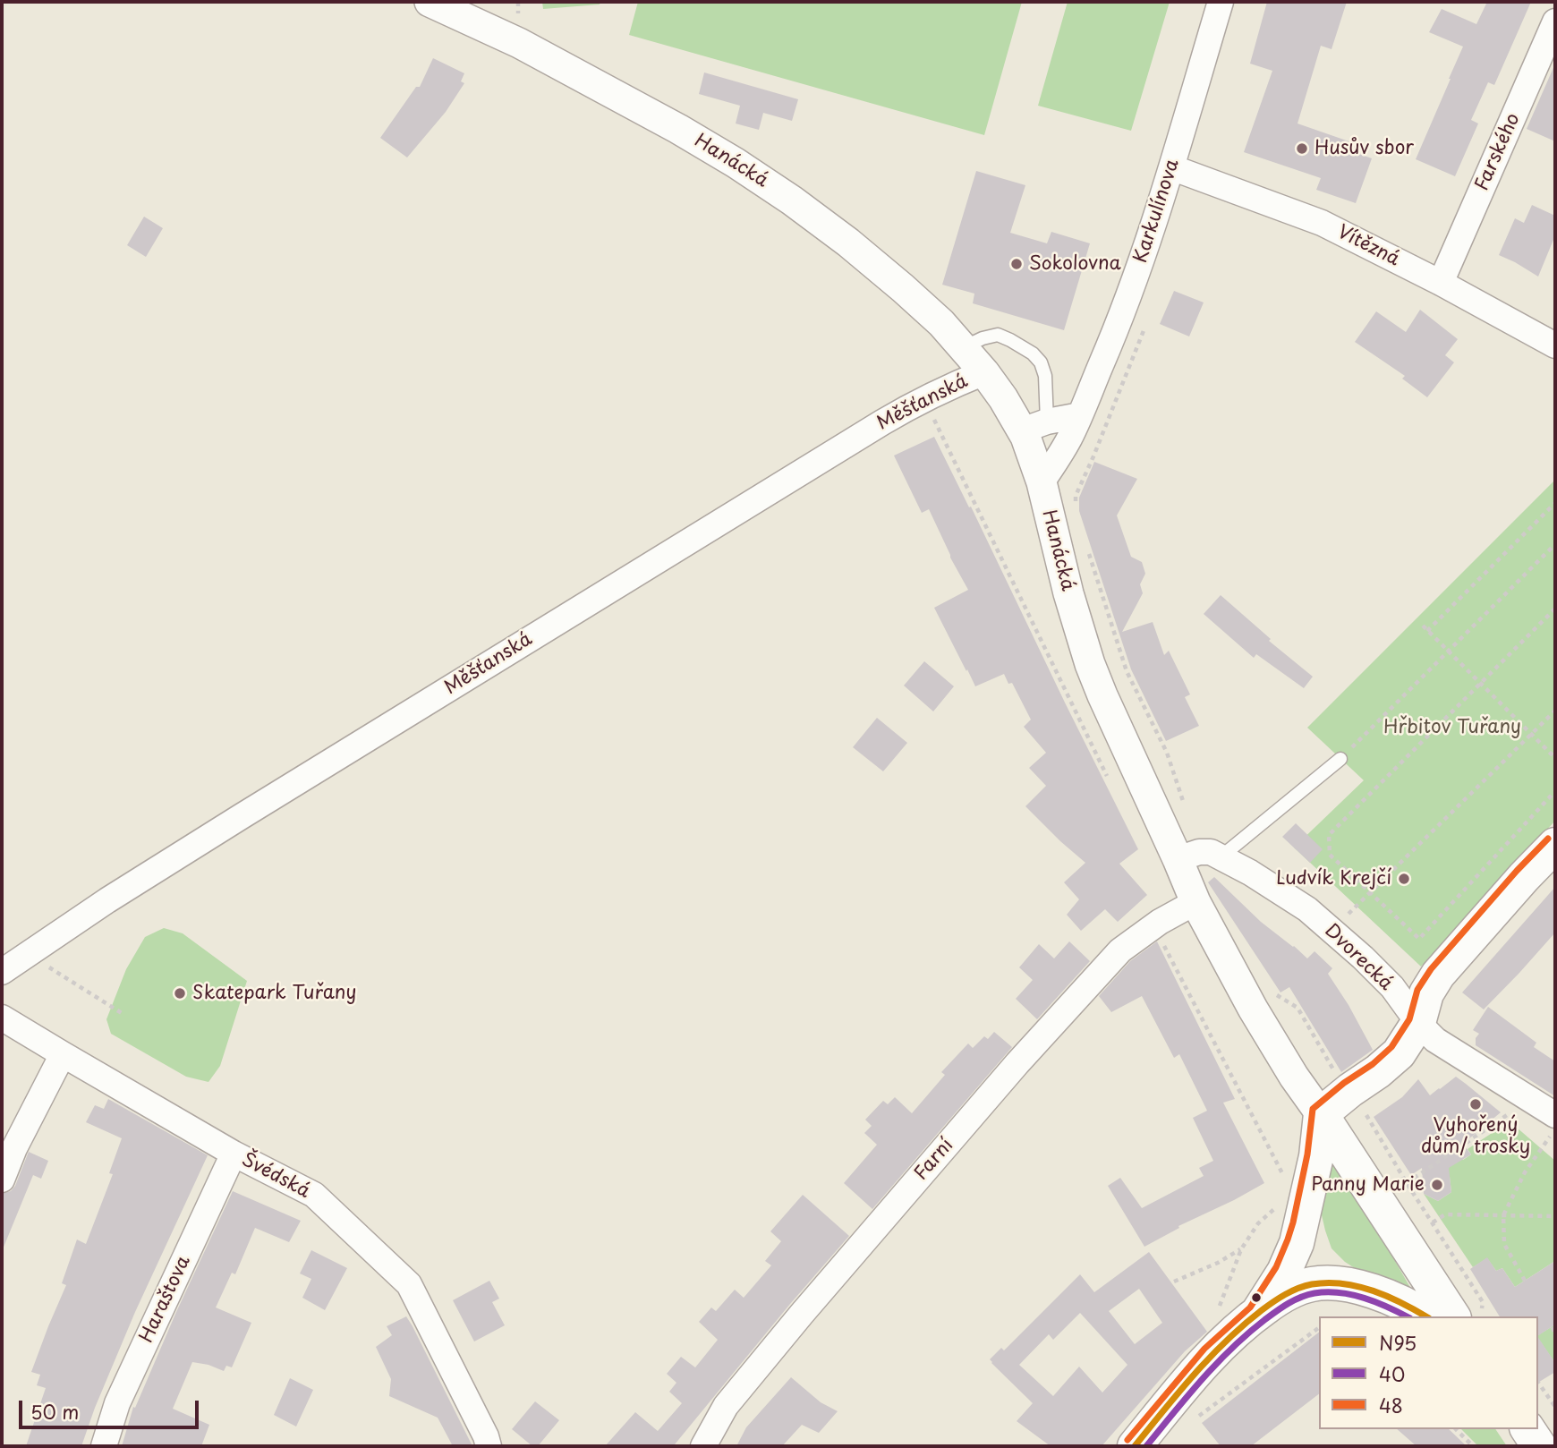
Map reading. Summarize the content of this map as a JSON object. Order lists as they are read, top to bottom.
{
  "streets": {
    "main road": ["Hanácká"],
    "street": [
      "Farského",
      "Karkulínova",
      "Vítězná",
      "Měšťanská",
      "Dvorecká",
      "Farní",
      "Švédská",
      "Haraštova"
    ]
  },
  "crossings": [
    ["Farského", "Vítězná"],
    ["Hanácká", "Karkulínova"],
    ["Hanácká", "Měšťanská"],
    ["Hanácká", "Dvorecká"],
    ["Hanácká", "Farní"],
    ["Karkulínova", "Vítězná"],
    ["Švédská", "Haraštova"]
  ],
  "parks": ["Hřbitov Tuřany"],
  "places": [
    "Husův sbor",
    "Sokolovna",
    "Ludvík Krejčí",
    "Skatepark Tuřany",
    "Vyhořený dům/ trosky",
    "Panny Marie"
  ],
  "lines": ["transit line 48", "transit line N95", "transit line 40"],
  "legend": ["N95", "40", "48"],
  "scale_bar": "50 m"
}
